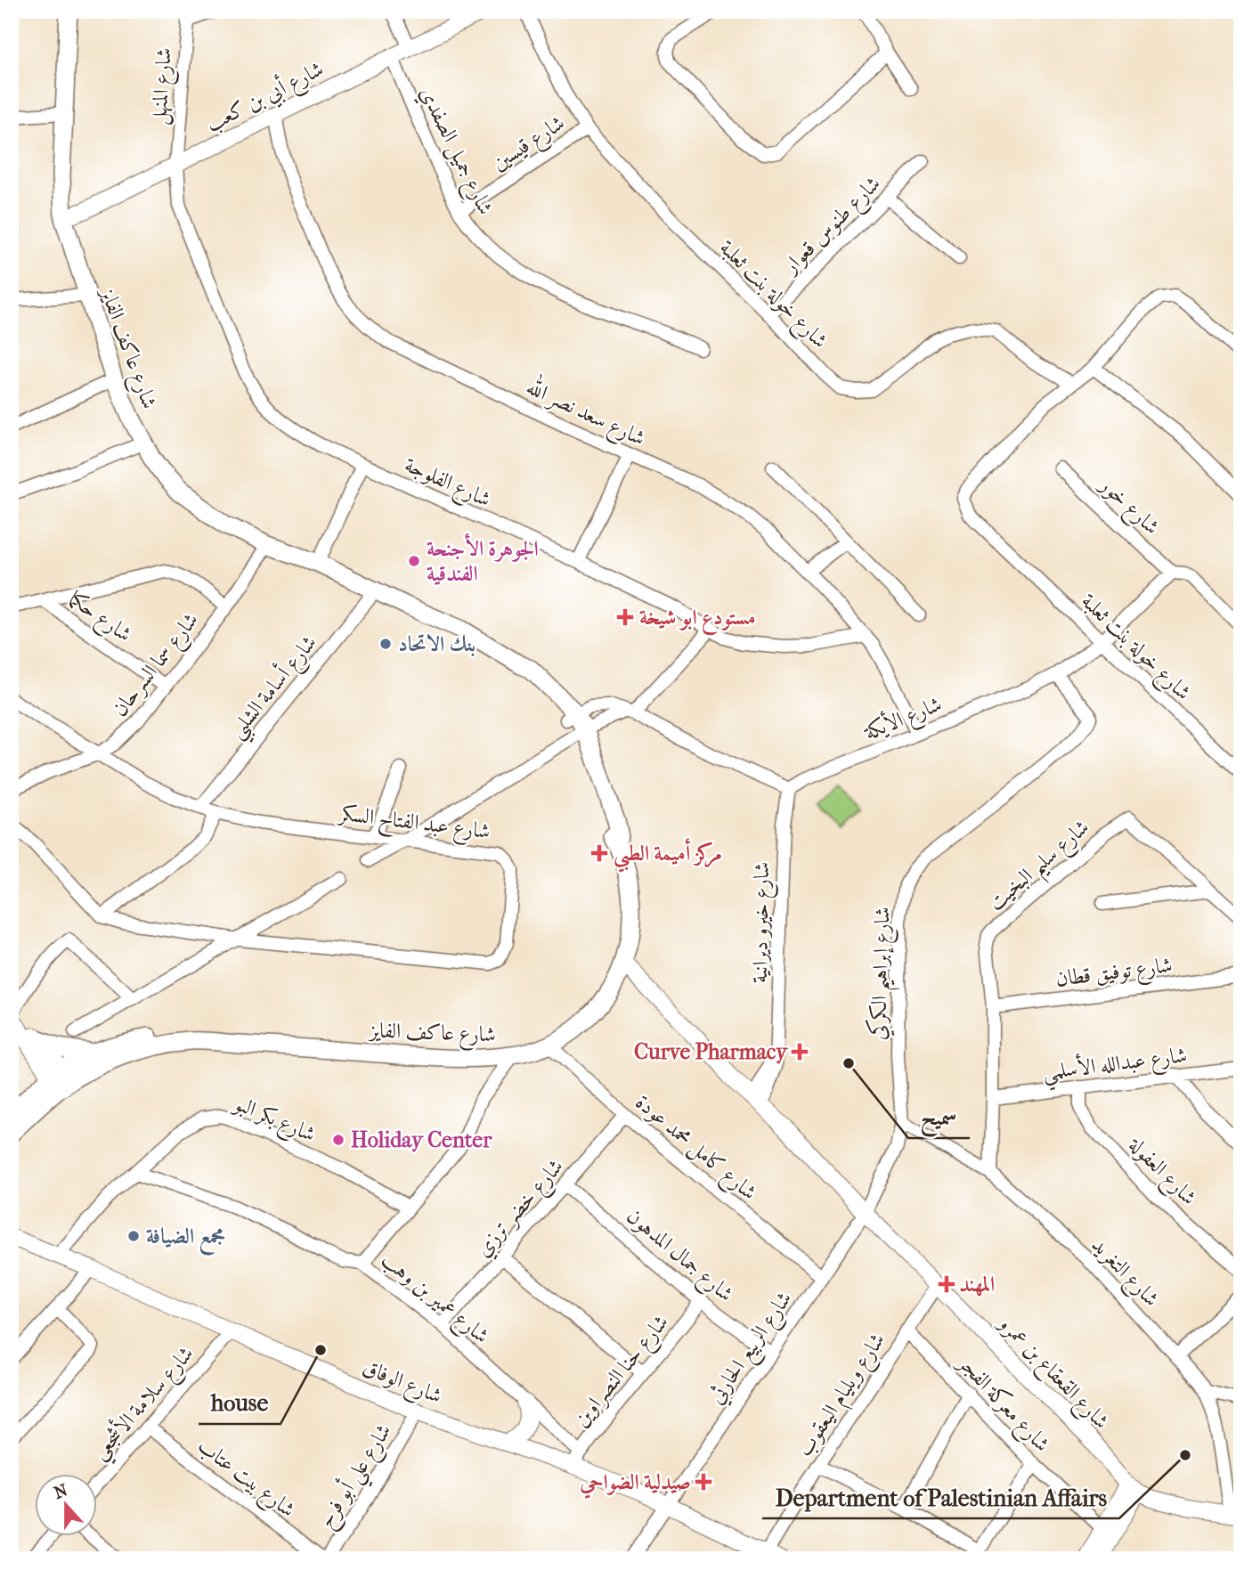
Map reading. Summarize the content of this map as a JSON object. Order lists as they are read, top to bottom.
{
  "streets": {
    "main road": ["شارع عاكف الفايز"],
    "street": [
      "شارع المنهل",
      "شارع أبي بن كعب",
      "شارع قيسين",
      "شارع جميل الصفدي",
      "شارع طنوس قعوار",
      "شارع خولة بنت ثعلبة",
      "شارع سعد نصر الله",
      "شارع الفلوجة",
      "شارع خور",
      "شارع حكما",
      "شارع سما السرحان",
      "شارع أسامة الشلبي",
      "شارع الأيكة",
      "شارع عبد الفتاح السكر",
      "شارع سليم البخيت",
      "شارع خيرو ديرانية",
      "شارع توفيق قطان",
      "شارع إبراهيم الكركي",
      "شارع عبدالله الأسلمي",
      "شارع بكر البو",
      "شارع كامل محمد عودة",
      "شارع العفولة",
      "شارع خضر ترزي",
      "شارع جمال المدهون",
      "شارع التغريد",
      "شارع عمير بن وهب",
      "شارع الربيع الحارثي",
      "شارع حنا النصراوين",
      "شارع القعقاع بن عمرو",
      "شارع الوفاق",
      "شارع ويليام اليعقوب",
      "شارع سلامة الأشجعي",
      "شارع معركة الفجر",
      "شارع علي أبو فرح",
      "شارع بيت عتاب"
    ]
  },
  "crossings": [
    ["شارع المنهل", "شارع أبي بن كعب"],
    ["شارع المنهل", "شارع الفلوجة"],
    ["شارع أبي بن كعب", "شارع جميل الصفدي"],
    ["شارع أبي بن كعب", "شارع عاكف الفايز"],
    ["شارع أبي بن كعب", "شارع سعد نصر الله"],
    ["شارع أبي بن كعب", "شارع الفلوجة"],
    ["شارع قيسين", "شارع جميل الصفدي"],
    ["شارع قيسين", "شارع خولة بنت ثعلبة"],
    ["شارع طنوس قعوار", "شارع خولة بنت ثعلبة"],
    ["شارع خولة بنت ثعلبة", "شارع الأيكة"],
    ["شارع عاكف الفايز", "شارع سما السرحان"],
    ["شارع عاكف الفايز", "شارع أسامة الشلبي"],
    ["شارع عاكف الفايز", "شارع كامل محمد عودة"],
    ["شارع عاكف الفايز", "شارع القعقاع بن عمرو"],
    ["شارع سعد نصر الله", "شارع الفلوجة"],
    ["شارع سعد نصر الله", "شارع الأيكة"],
    ["شارع خور", "شارع الأيكة"],
    ["شارع حكما", "شارع سما السرحان"],
    ["شارع سما السرحان", "شارع عبد الفتاح السكر"],
    ["شارع أسامة الشلبي", "شارع عبد الفتاح السكر"],
    ["شارع الأيكة", "شارع خيرو ديرانية"],
    ["شارع الأيكة", "شارع إبراهيم الكركي"],
    ["شارع سليم البخيت", "شارع توفيق قطان"],
    ["شارع سليم البخيت", "شارع عبدالله الأسلمي"],
    ["شارع سليم البخيت", "شارع التغريد"],
    ["شارع خيرو ديرانية", "شارع القعقاع بن عمرو"],
    ["شارع إبراهيم الكركي", "شارع التغريد"],
    ["شارع إبراهيم الكركي", "شارع الربيع الحارثي"],
    ["شارع إبراهيم الكركي", "شارع القعقاع بن عمرو"],
    ["شارع عبدالله الأسلمي", "شارع العفولة"],
    ["شارع بكر البو", "شارع عمير بن وهب"],
    ["شارع بكر البو", "شارع الوفاق"],
    ["شارع كامل محمد عودة", "شارع خضر ترزي"],
    ["شارع كامل محمد عودة", "شارع الربيع الحارثي"],
    ["شارع خضر ترزي", "شارع جمال المدهون"],
    ["شارع خضر ترزي", "شارع عمير بن وهب"],
    ["شارع جمال المدهون", "شارع الربيع الحارثي"],
    ["شارع جمال المدهون", "شارع حنا النصراوين"],
    ["شارع التغريد", "شارع القعقاع بن عمرو"],
    ["شارع عمير بن وهب", "شارع حنا النصراوين"],
    ["شارع عمير بن وهب", "شارع الوفاق"],
    ["شارع الربيع الحارثي", "شارع القعقاع بن عمرو"],
    ["شارع الربيع الحارثي", "شارع الوفاق"],
    ["شارع حنا النصراوين", "شارع الوفاق"],
    ["شارع القعقاع بن عمرو", "شارع ويليام اليعقوب"],
    ["شارع الوفاق", "شارع ويليام اليعقوب"],
    ["شارع الوفاق", "شارع سلامة الأشجعي"],
    ["شارع الوفاق", "شارع علي أبو فرح"],
    ["شارع ويليام اليعقوب", "شارع معركة الفجر"],
    ["شارع سلامة الأشجعي", "شارع بيت عتاب"],
    ["شارع علي أبو فرح", "شارع بيت عتاب"]
  ],
  "places": {
    "other": [
      "الجوهرة الأجنحة الفندقية",
      "بنك الاتحاد",
      "سميح",
      "Holiday Center",
      "مجمع الضيافة",
      "house",
      "Department of Palestinian Affairs"
    ],
    "health": [
      "مستودع ابو شيخة",
      "مركز أميمة الطبي",
      "Curve Pharmacy",
      "المهند",
      "صيدلية الضواحي"
    ]
  },
  "north": "top"
}
